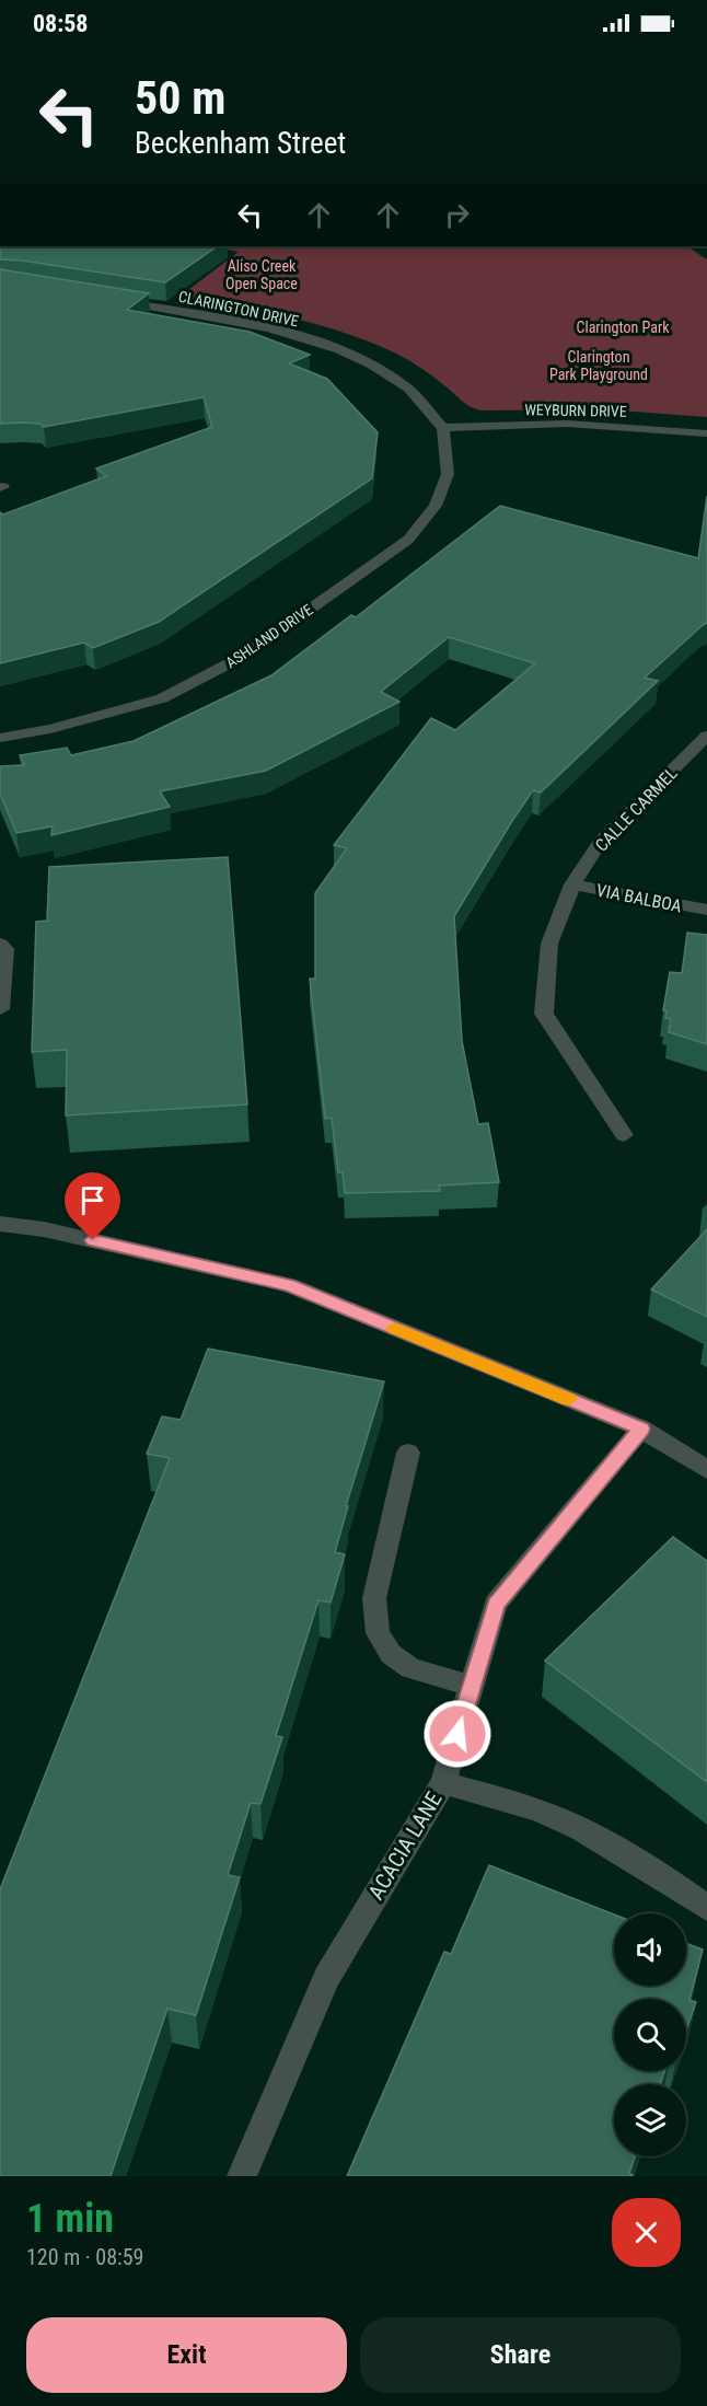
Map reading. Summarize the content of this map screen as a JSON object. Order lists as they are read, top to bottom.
{
  "streets": {
    "street": [
      "CLARINGTON DRIVE",
      "WEYBURN DRIVE",
      "ASHLAND DRIVE",
      "CALLE CARMEL",
      "VIA BALBOA",
      "ACACIA LANE"
    ]
  },
  "crossings": [
    ["CLARINGTON DRIVE", "WEYBURN DRIVE"],
    ["CLARINGTON DRIVE", "ASHLAND DRIVE"],
    ["WEYBURN DRIVE", "ASHLAND DRIVE"],
    ["CALLE CARMEL", "VIA BALBOA"]
  ],
  "parks": ["Aliso Creek Open Space", "Clarington Park", "Clarington Park Playground"],
  "page": {
    "status": "08:58",
    "turn": ["50 m", "Beckenham Street"],
    "heading": ["1 min", "120 m · 08:59"],
    "buttons": ["Exit", "Share"]
  }
}
